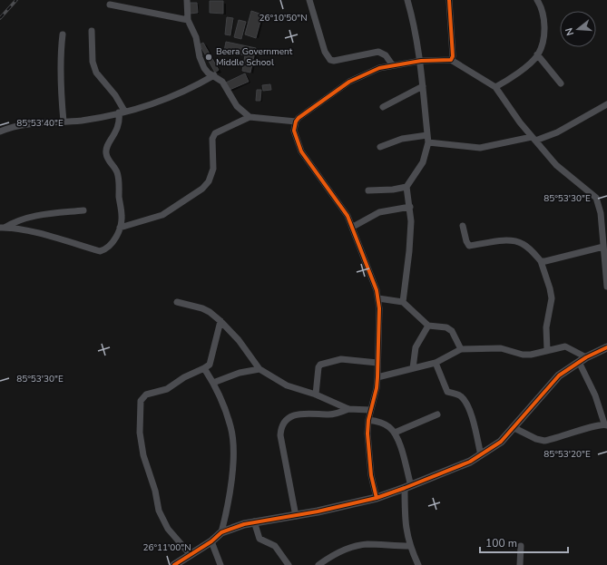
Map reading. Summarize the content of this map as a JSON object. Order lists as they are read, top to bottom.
{
  "places": ["Beera Government Middle School"],
  "scale_bar": "100 m",
  "north": "left",
  "coordinates": [
    "26°10'50\"N",
    "85°53'40\"E",
    "85°53'30\"E",
    "85°53'20\"E",
    "26°11'00\"N"
  ]
}
